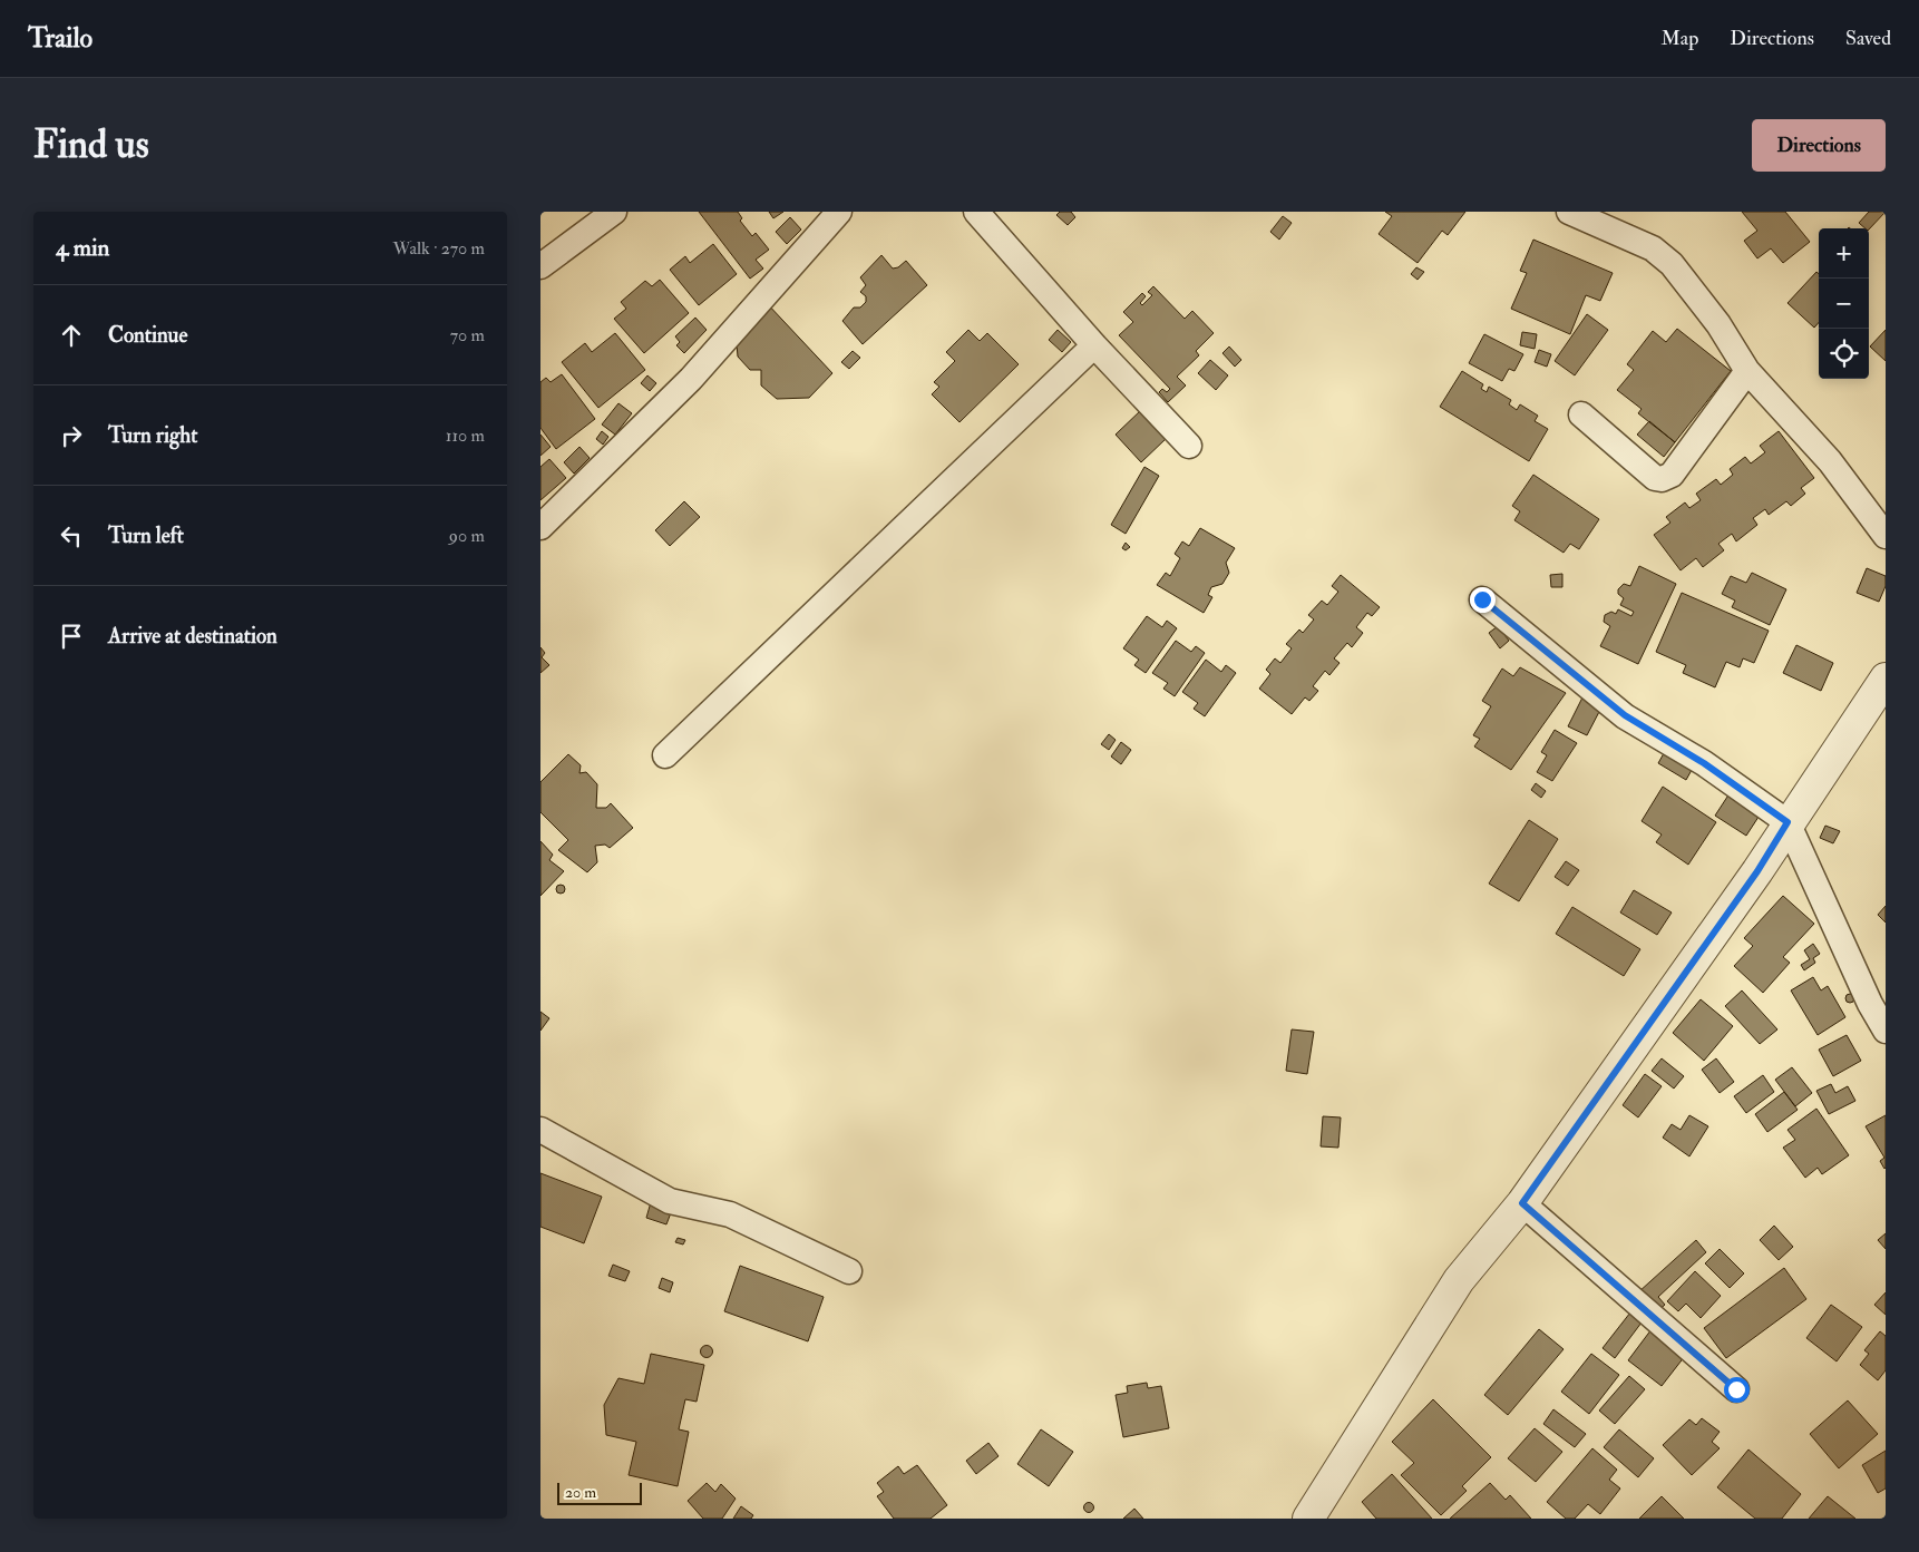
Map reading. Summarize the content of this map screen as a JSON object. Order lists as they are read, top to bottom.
{
  "scale_bar": "20 m",
  "page": {
    "header": "Trailo",
    "nav": ["Map", "Directions", "Saved"],
    "buttons": "Directions",
    "title": "Find us",
    "heading": ["4 min", "Walk · 270 m"],
    "map_buttons": ["+", "−"],
    "list": [
      ["Continue", "70 m"],
      ["Turn right", "110 m"],
      ["Turn left", "90 m"],
      "Arrive at destination"
    ],
    "scale": "20 m"
  }
}
